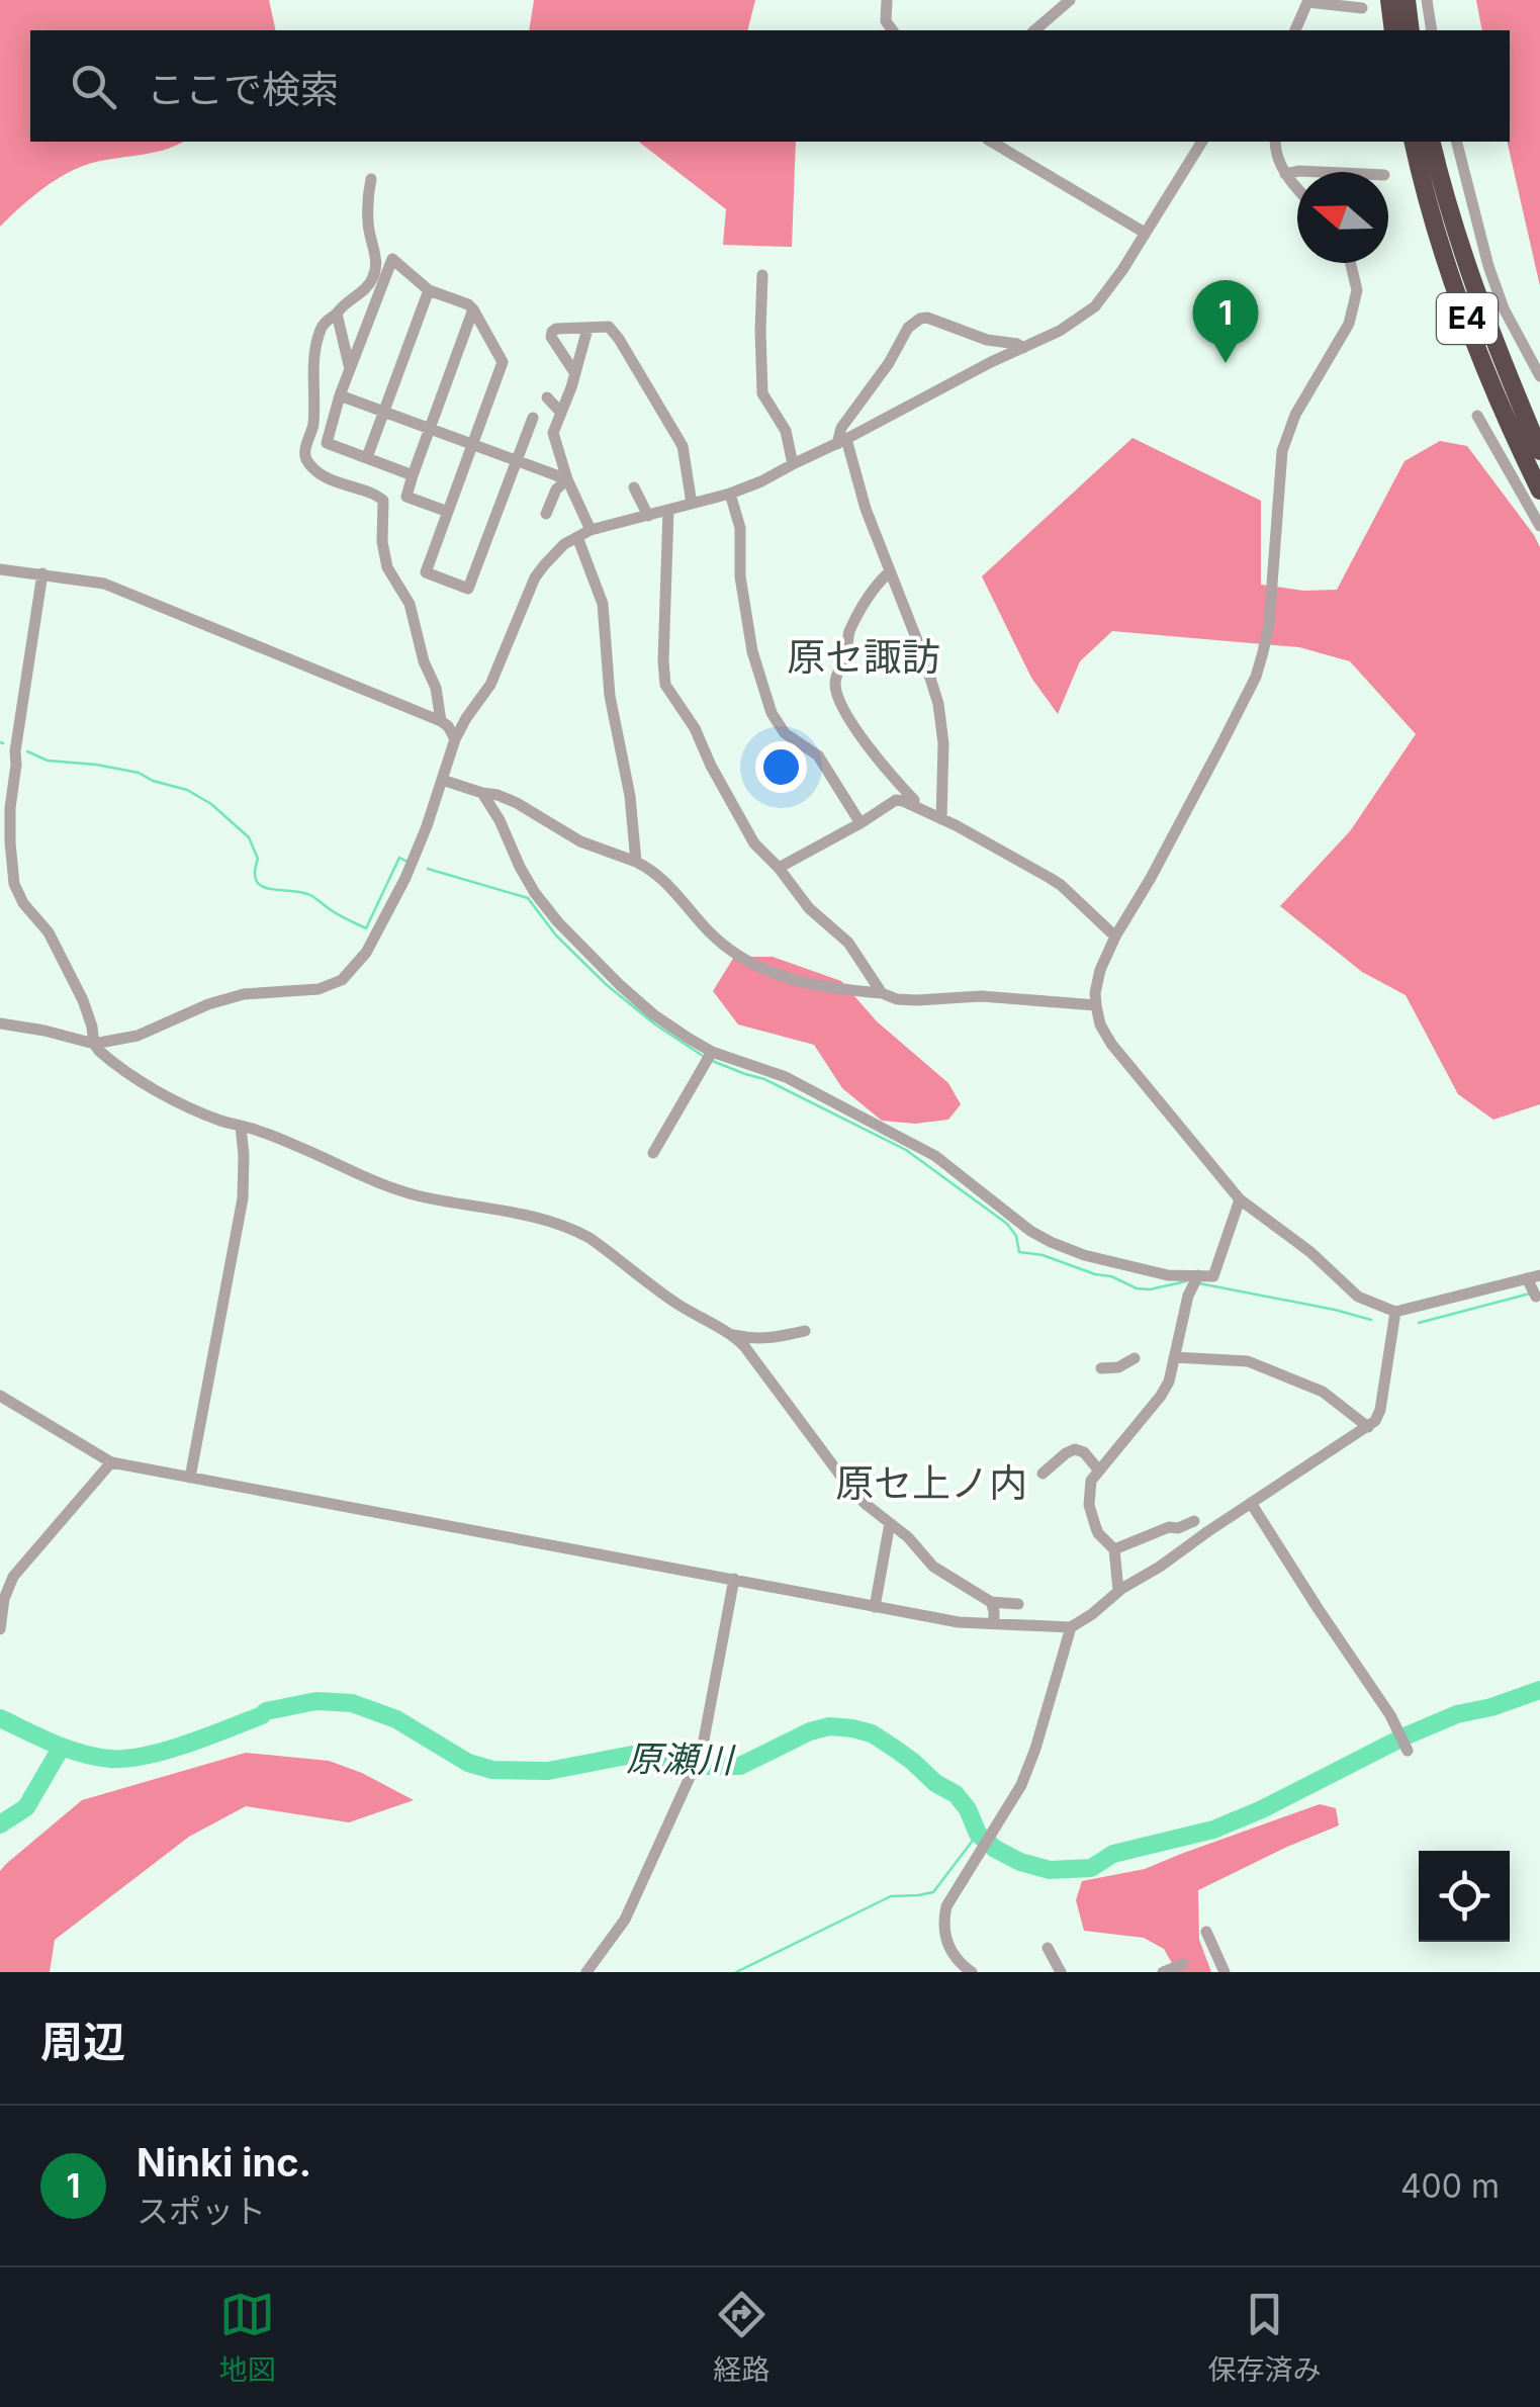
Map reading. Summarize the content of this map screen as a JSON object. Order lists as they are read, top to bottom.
{
  "streets": {
    "highway": ["E4"]
  },
  "districts": ["原セ諏訪", "原セ上ノ内"],
  "water": ["原瀬川"],
  "north": "left",
  "page": {
    "search": "ここで検索",
    "pins": "1",
    "heading": "周辺",
    "list": [
      {
        "mark": "1",
        "name": "Ninki inc.",
        "note": "スポット",
        "value": "400 m"
      }
    ],
    "nav": ["地図", "経路", "保存済み"]
  }
}
